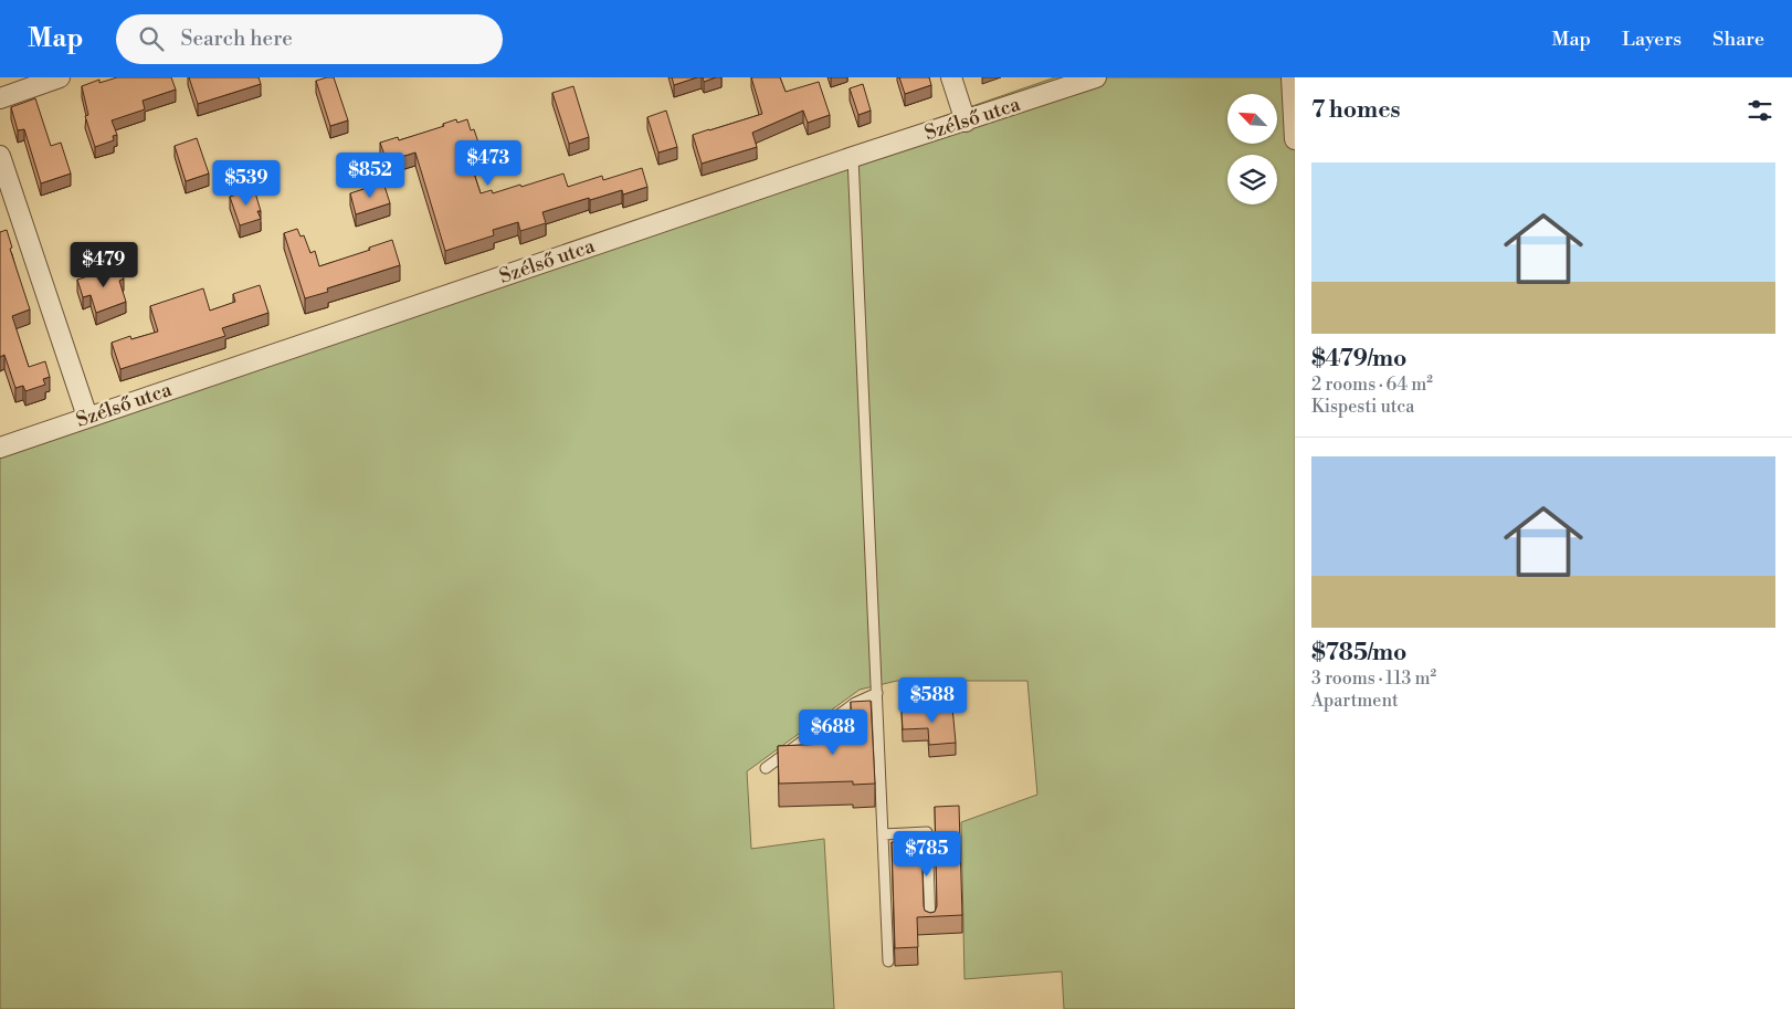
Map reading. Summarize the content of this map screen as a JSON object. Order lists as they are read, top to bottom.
{
  "streets": {
    "street": ["Szélső utca"]
  },
  "north": "top left",
  "page": {
    "header": "Map",
    "search": "Search here",
    "nav": ["Map", "Layers", "Share"],
    "heading": "7 homes",
    "price": [
      "$473",
      "$852",
      "$539",
      "$479",
      "$588",
      "$688",
      "$785"
    ],
    "list": [
      {
        "name": "$479/mo",
        "note": "2 rooms · 64 m² · Kispesti utca"
      },
      {
        "name": "$785/mo",
        "note": "3 rooms · 113 m² · Apartment"
      }
    ]
  }
}
